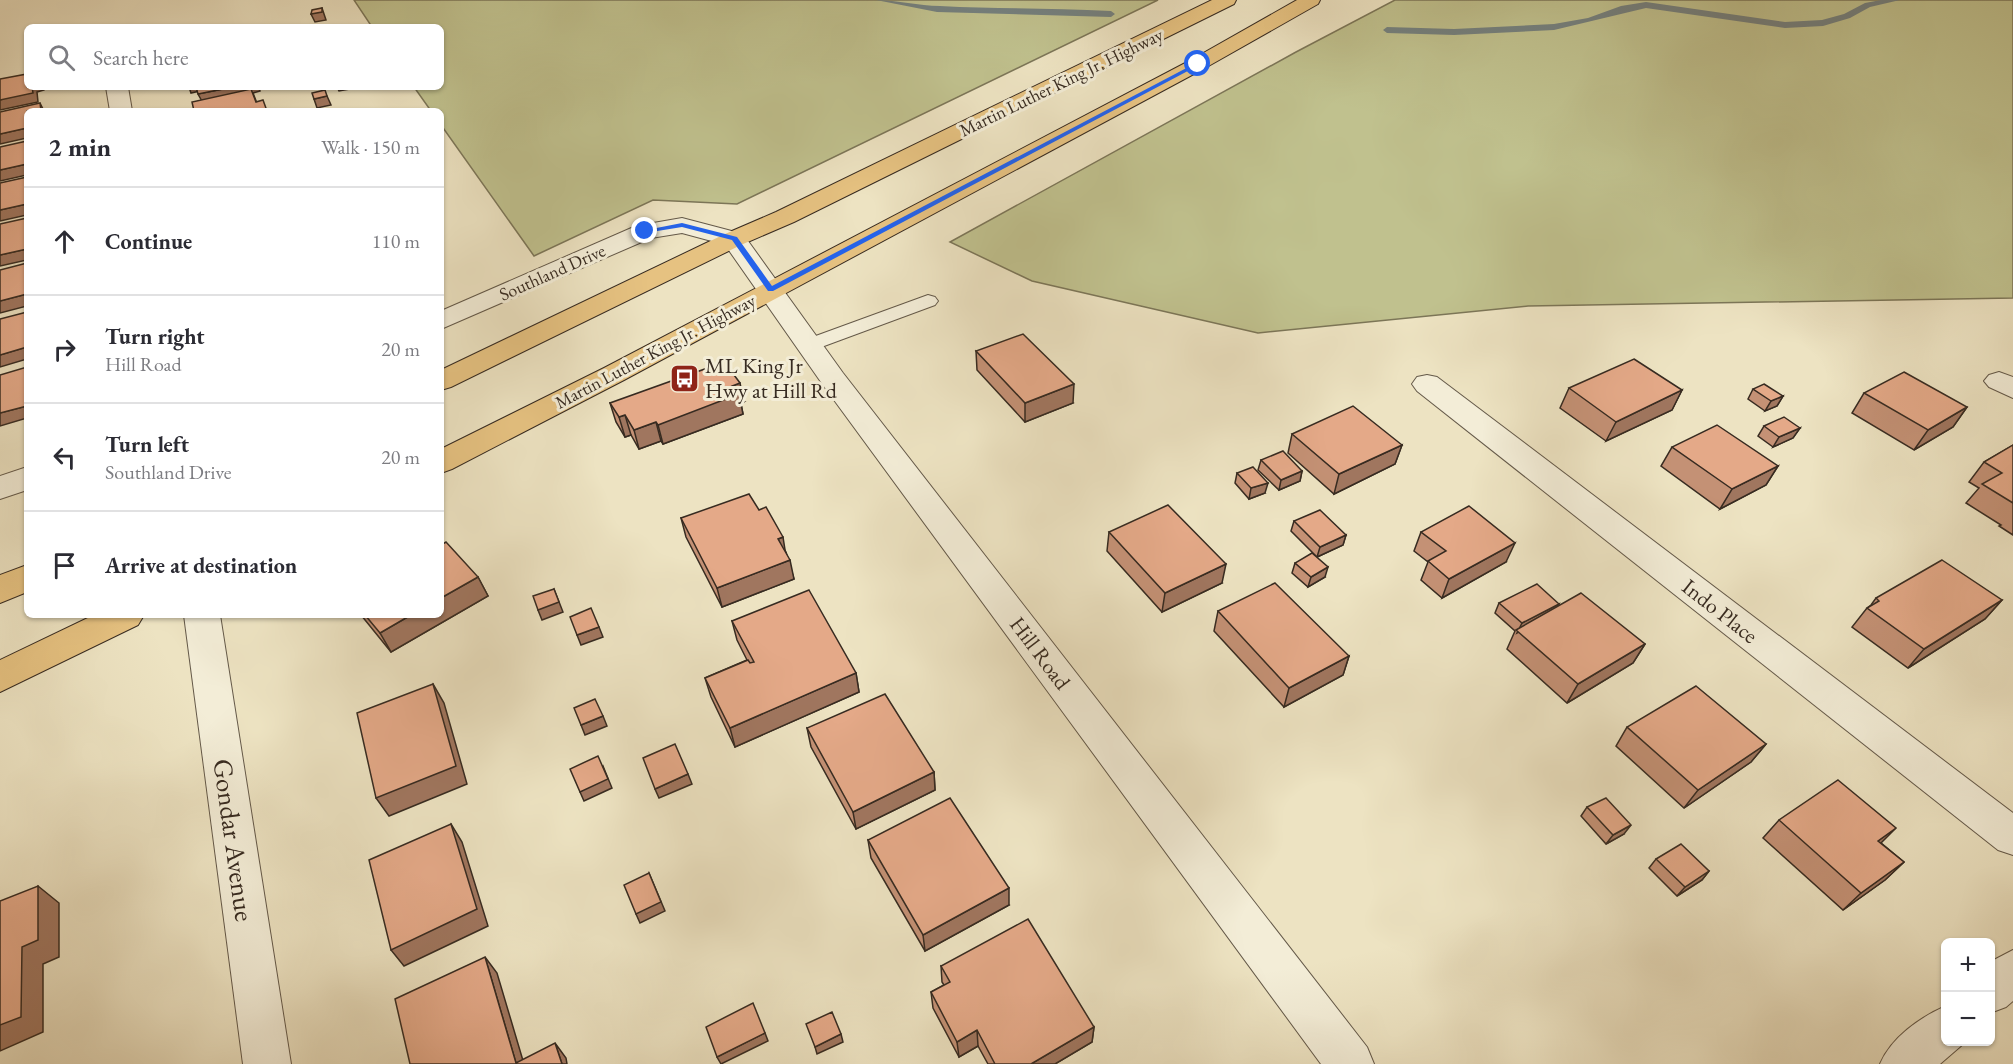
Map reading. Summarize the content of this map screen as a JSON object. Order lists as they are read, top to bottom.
{
  "streets": {
    "main road": ["Martin Luther King Jr. Highway"],
    "street": [
      "Southland Drive",
      "Indo Place",
      "Hill Road",
      "Gondar Avenue"
    ]
  },
  "crossings": [
    ["Martin Luther King Jr. Highway", "Southland Drive"],
    ["Martin Luther King Jr. Highway", "Hill Road"],
    ["Southland Drive", "Hill Road"]
  ],
  "places": {
    "bus stop": ["ML King Jr Hwy at Hill Rd"]
  },
  "page": {
    "search": "Search here",
    "heading": ["2 min", "Walk · 150 m"],
    "list": [
      ["Continue", "110 m"],
      ["Turn right", "Hill Road", "20 m"],
      ["Turn left", "Southland Drive", "20 m"],
      "Arrive at destination"
    ],
    "map_buttons": ["+", "−"]
  }
}
